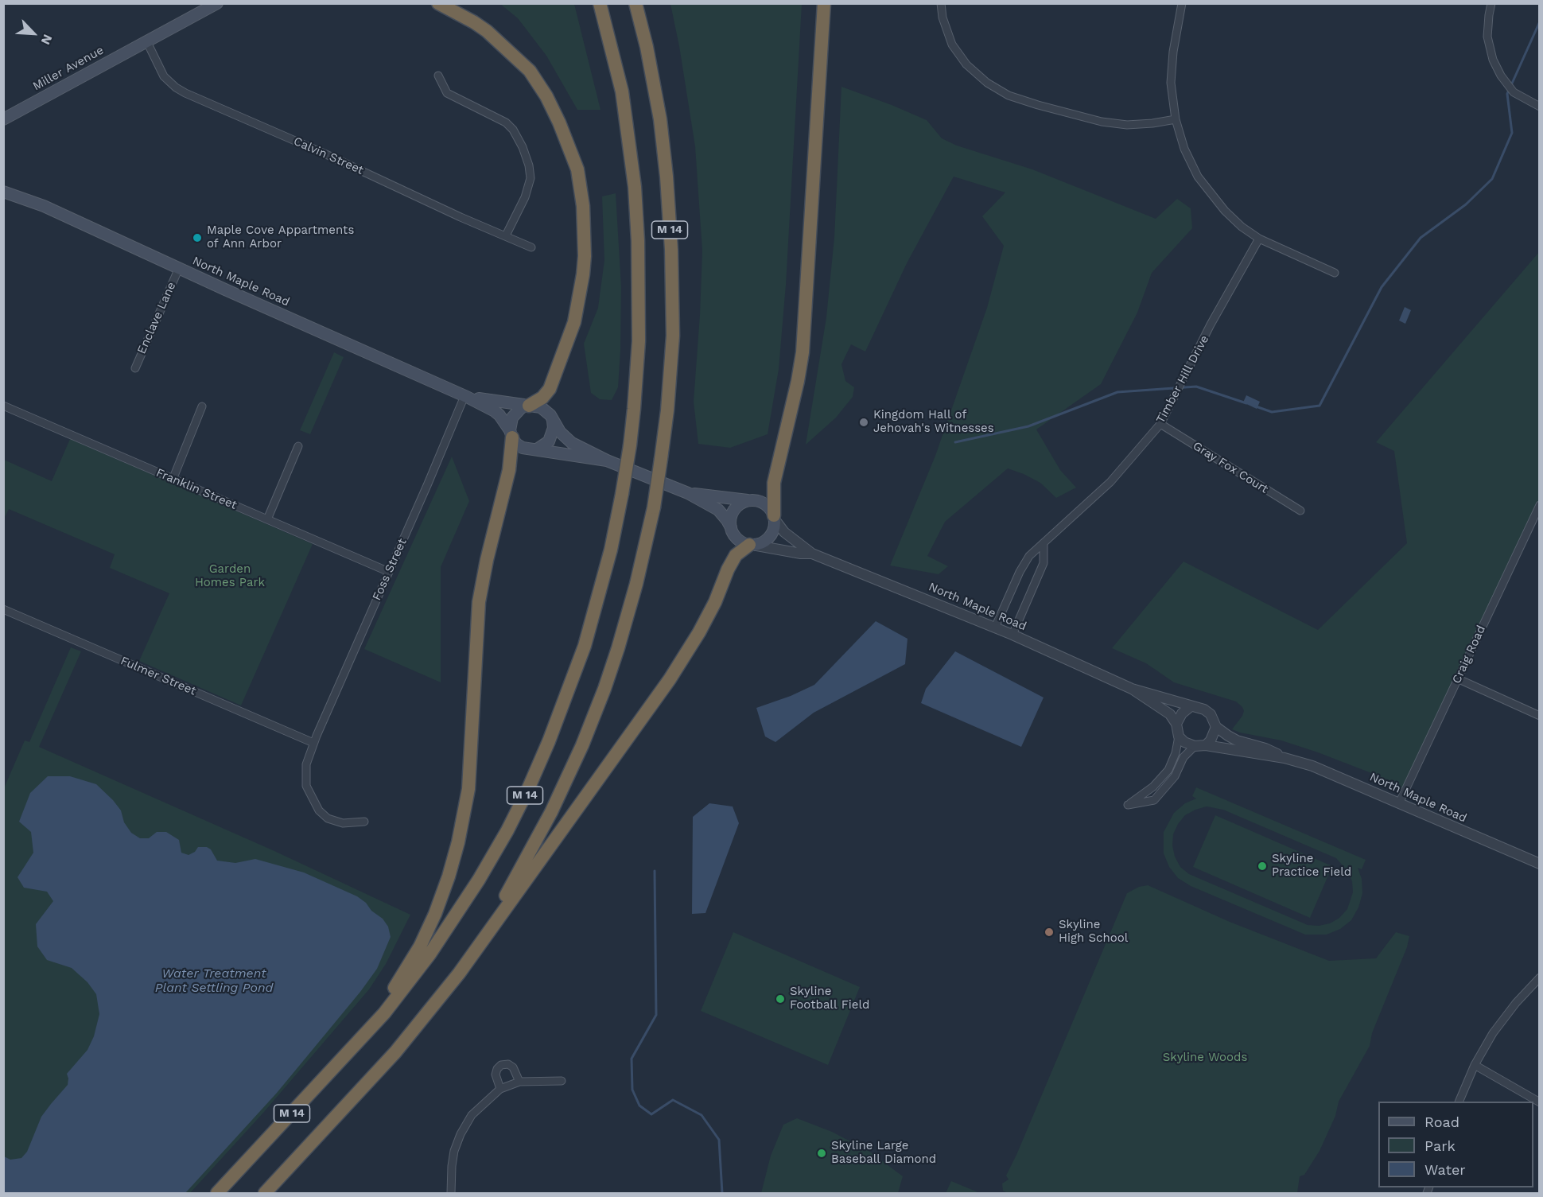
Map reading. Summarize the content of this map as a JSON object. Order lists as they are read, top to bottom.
{
  "streets": {
    "highway": ["M 14"],
    "main road": ["Miller Avenue", "North Maple Road"],
    "street": [
      "Calvin Street",
      "Enclave Lane",
      "Timber Hill Drive",
      "Gray Fox Court",
      "Franklin Street",
      "Foss Street",
      "Craig Road",
      "Fulmer Street"
    ]
  },
  "crossings": [
    ["Miller Avenue", "Calvin Street"],
    ["North Maple Road", "Enclave Lane"],
    ["North Maple Road", "Timber Hill Drive"],
    ["North Maple Road", "Foss Street"],
    ["North Maple Road", "Craig Road"],
    ["Timber Hill Drive", "Gray Fox Court"],
    ["Franklin Street", "Foss Street"],
    ["Foss Street", "Fulmer Street"]
  ],
  "water": ["Water Treatment Plant Settling Pond"],
  "parks": ["Garden Homes Park", "Skyline Woods"],
  "places": [
    "Maple Cove Appartments of Ann Arbor",
    "Kingdom Hall of Jehovah's Witnesses",
    "Skyline Practice Field",
    "Skyline High School",
    "Skyline Football Field",
    "Skyline Large Baseball Diamond"
  ],
  "legend": ["Road", "Park", "Water"],
  "north": "bottom right"
}
